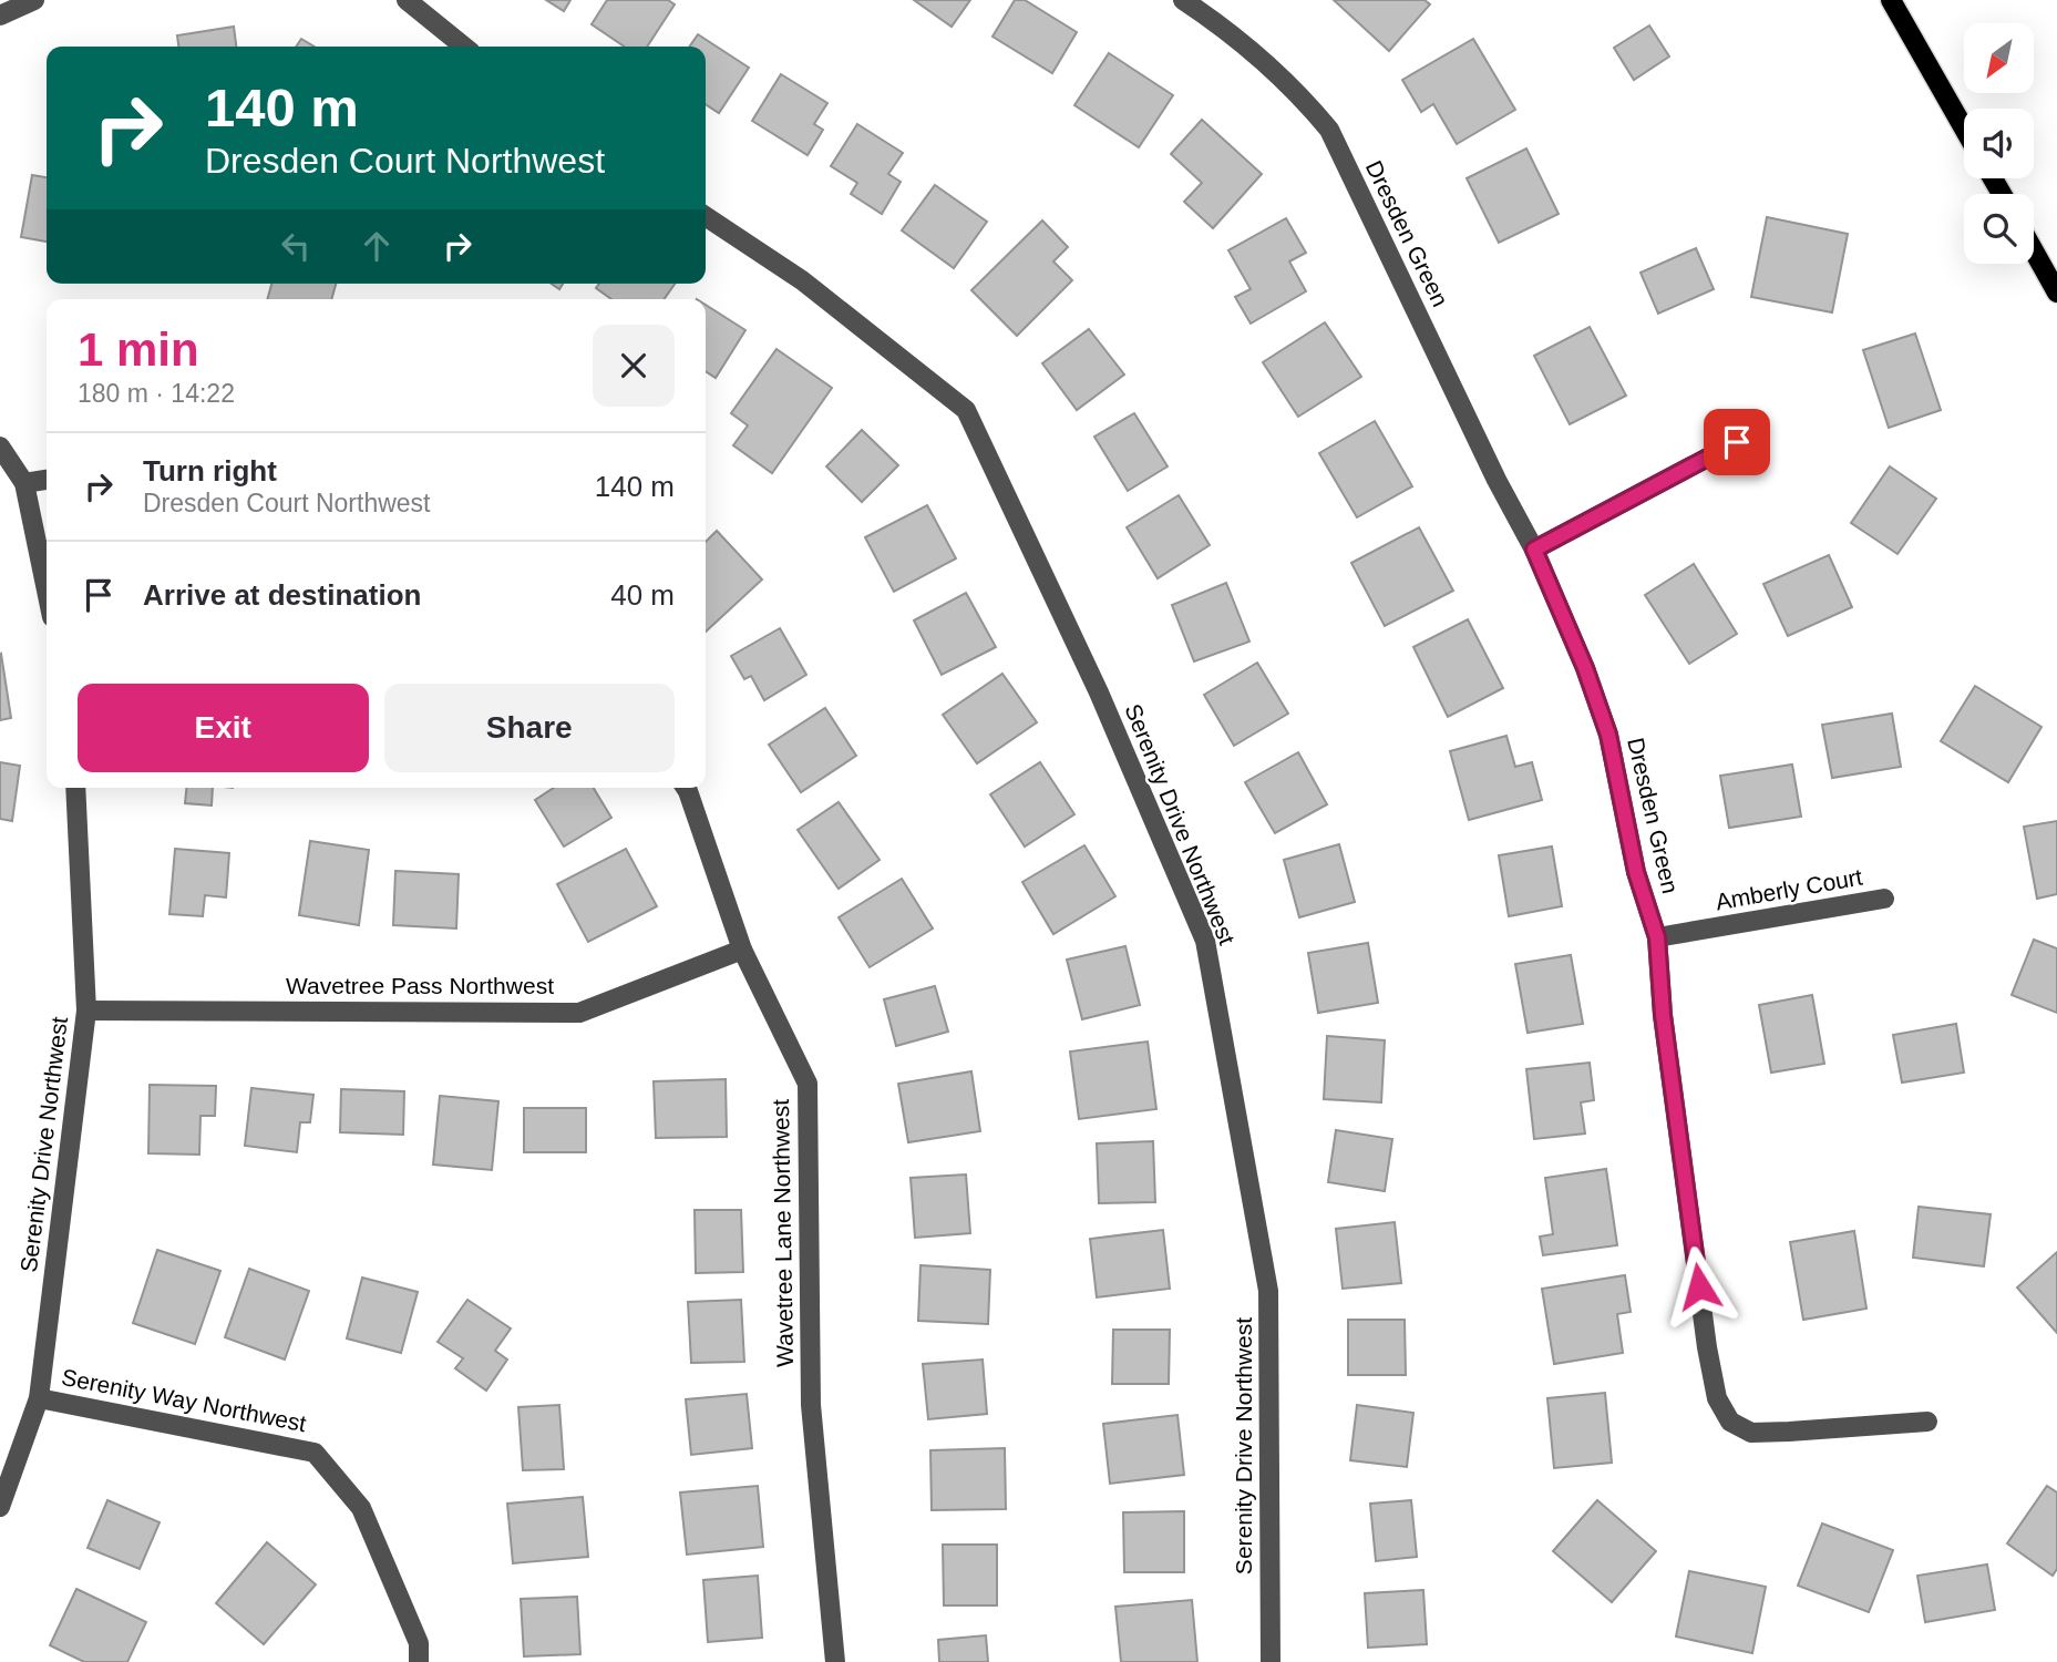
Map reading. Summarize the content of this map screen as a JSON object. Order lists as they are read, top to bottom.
{
  "streets": {
    "street": [
      "Dresden Green",
      "Serenity Drive Northwest",
      "Amberly Court",
      "Wavetree Pass Northwest",
      "Wavetree Lane Northwest",
      "Serenity Way Northwest"
    ]
  },
  "crossings": [
    ["Dresden Green", "Amberly Court"],
    ["Serenity Drive Northwest", "Wavetree Pass Northwest"],
    ["Serenity Drive Northwest", "Serenity Way Northwest"],
    ["Wavetree Pass Northwest", "Wavetree Lane Northwest"]
  ],
  "north": "bottom left",
  "page": {
    "turn": ["140 m", "Dresden Court Northwest"],
    "heading": ["1 min", "180 m · 14:22"],
    "list": [
      {
        "name": "Turn right",
        "note": "Dresden Court Northwest",
        "value": "140 m"
      },
      {
        "name": "Arrive at destination",
        "value": "40 m"
      }
    ],
    "buttons": ["Exit", "Share"]
  }
}
